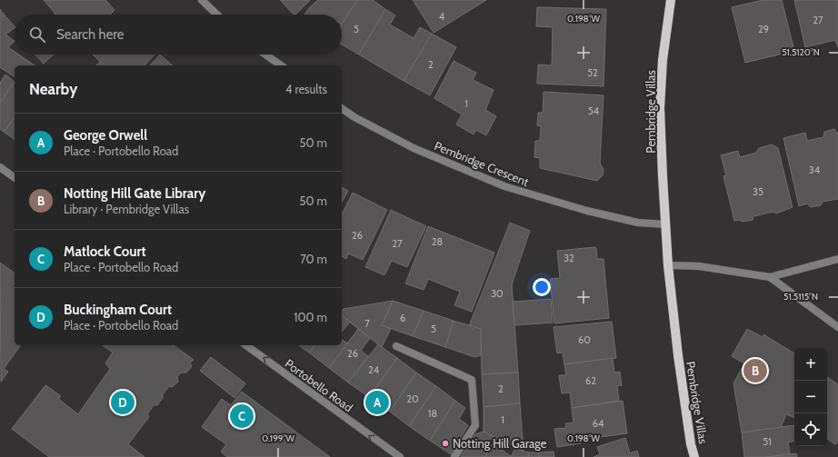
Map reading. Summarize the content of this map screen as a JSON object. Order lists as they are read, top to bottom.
{
  "streets": {
    "main road": ["Pembridge Villas"],
    "street": ["Pembridge Crescent", "Portobello Road"]
  },
  "crossings": [
    ["Pembridge Villas", "Pembridge Crescent"]
  ],
  "one_way": ["Portobello Road"],
  "places": ["Notting Hill Garage"],
  "house_numbers": [
    "4",
    "27",
    "5",
    "29",
    "2",
    "52",
    "1",
    "54",
    "34",
    "35",
    "26",
    "28",
    "27",
    "32",
    "30",
    "6",
    "7",
    "5",
    "60",
    "26",
    "24",
    "62",
    "2",
    "20",
    "18",
    "1",
    "64",
    "51"
  ],
  "page": {
    "search": "Search here",
    "heading": ["Nearby", "4 results"],
    "list": [
      {
        "mark": "A",
        "name": "George Orwell",
        "note": "Place · Portobello Road",
        "value": "50 m"
      },
      {
        "mark": "B",
        "name": "Notting Hill Gate Library",
        "note": "Library · Pembridge Villas",
        "value": "50 m"
      },
      {
        "mark": "C",
        "name": "Matlock Court",
        "note": "Place · Portobello Road",
        "value": "70 m"
      },
      {
        "mark": "D",
        "name": "Buckingham Court",
        "note": "Place · Portobello Road",
        "value": "100 m"
      }
    ],
    "map_buttons": ["+", "−"],
    "pins": [
      "B",
      "A",
      "D",
      "C"
    ]
  },
  "coordinates": [
    "0.198°W",
    "51.5120°N",
    "51.5115°N",
    "0.199°W"
  ]
}
